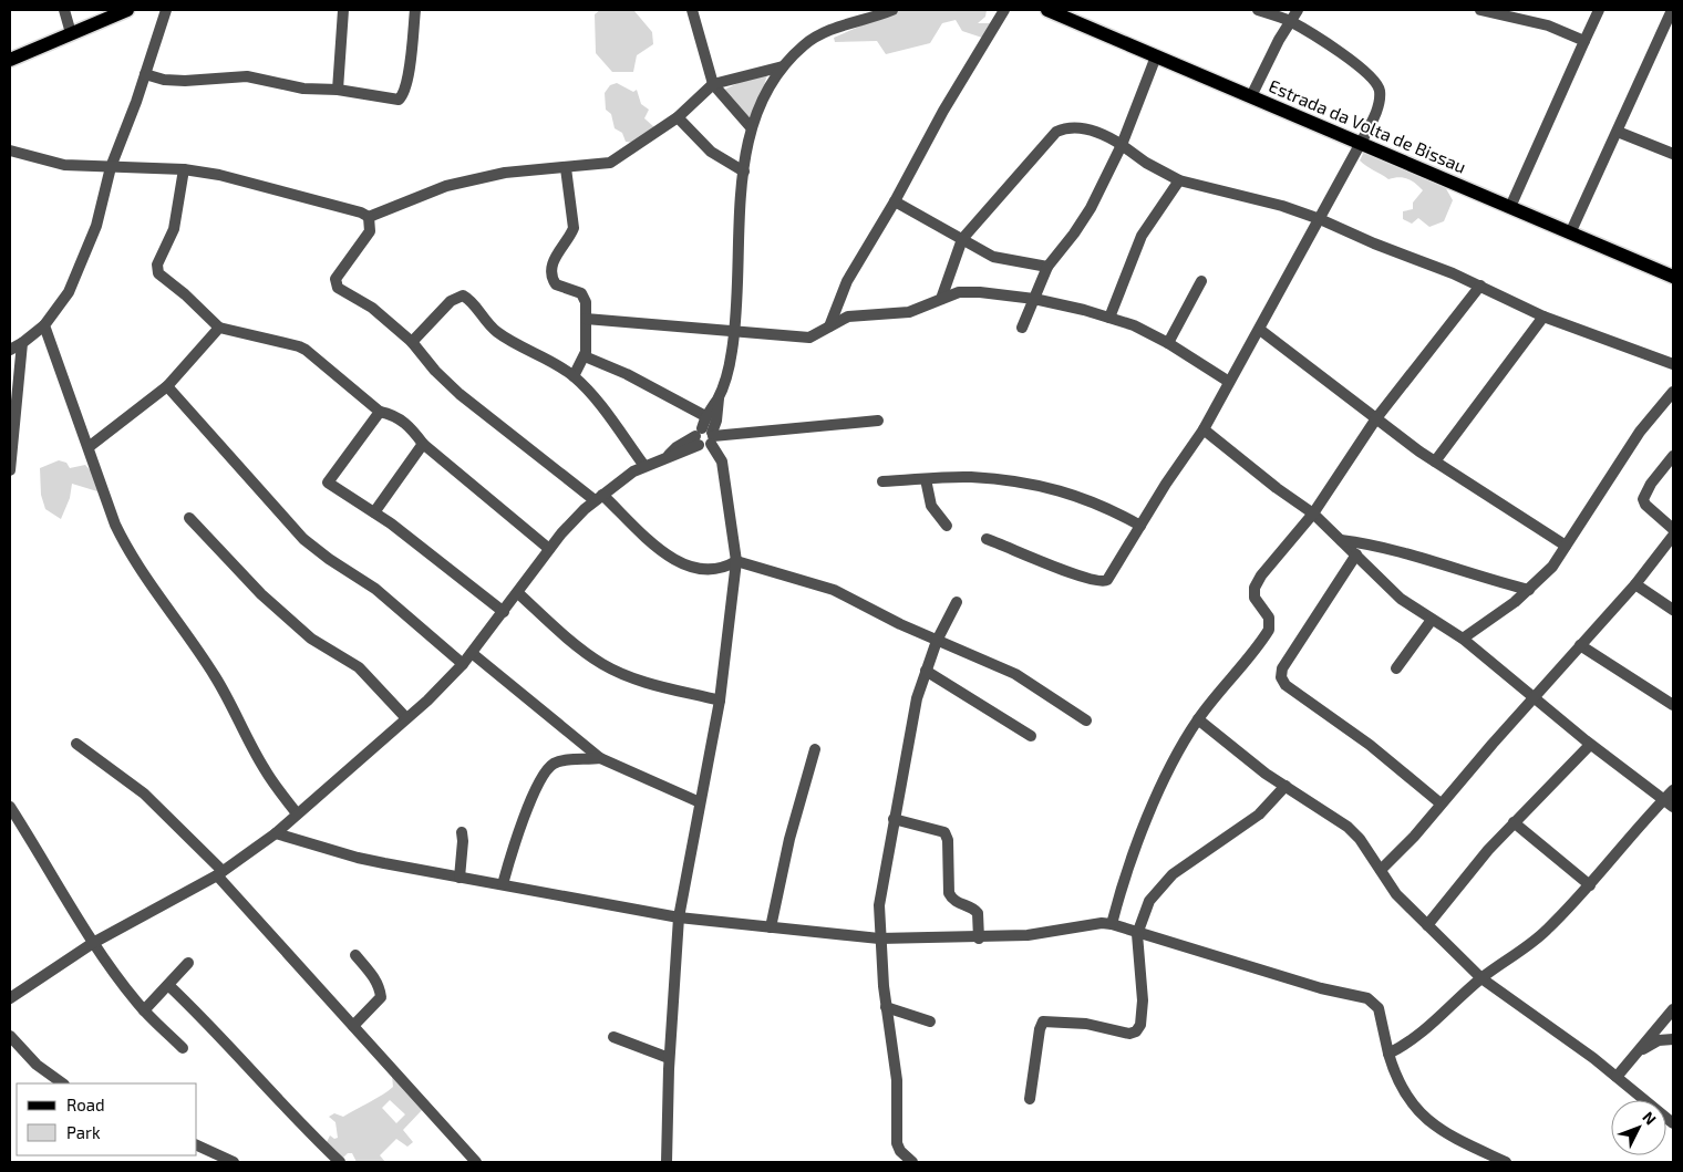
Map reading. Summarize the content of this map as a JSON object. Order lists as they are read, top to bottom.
{
  "streets": {
    "main road": ["Estrada da Volta de Bissau"]
  },
  "legend": ["Road", "Park"],
  "north": "top right"
}
